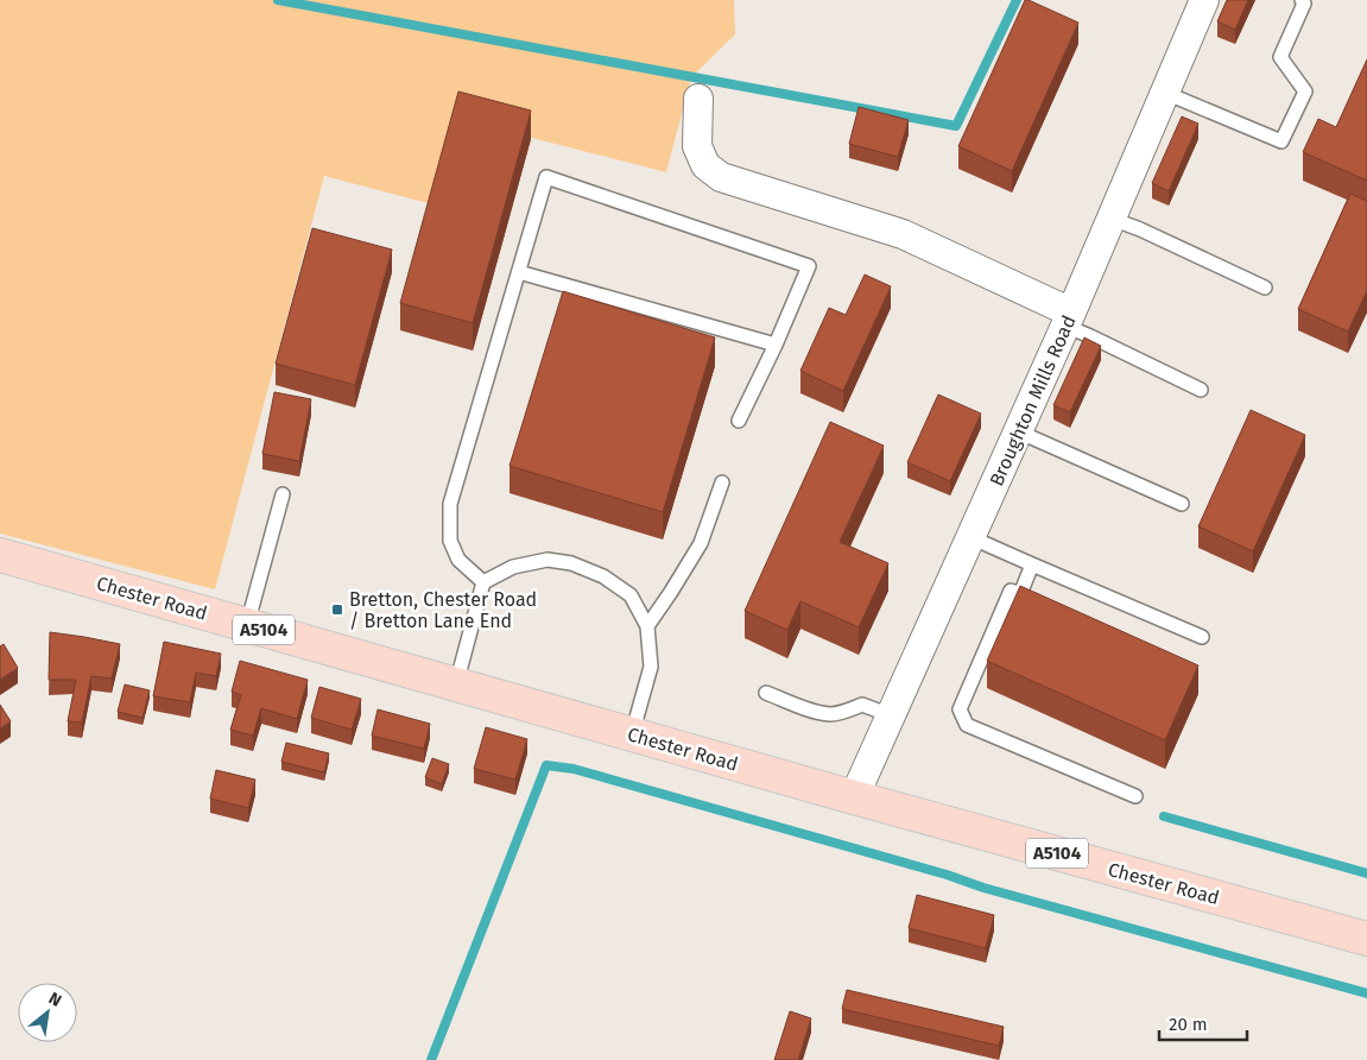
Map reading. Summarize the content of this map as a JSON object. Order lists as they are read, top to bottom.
{
  "streets": {
    "main road": ["Chester Road", "A5104"],
    "street": ["Broughton Mills Road"]
  },
  "crossings": [
    ["Broughton Mills Road", "Chester Road"]
  ],
  "places": {
    "transit": ["Bretton, Chester Road / Bretton Lane End"]
  },
  "scale_bar": "20 m",
  "north": "top right"
}
